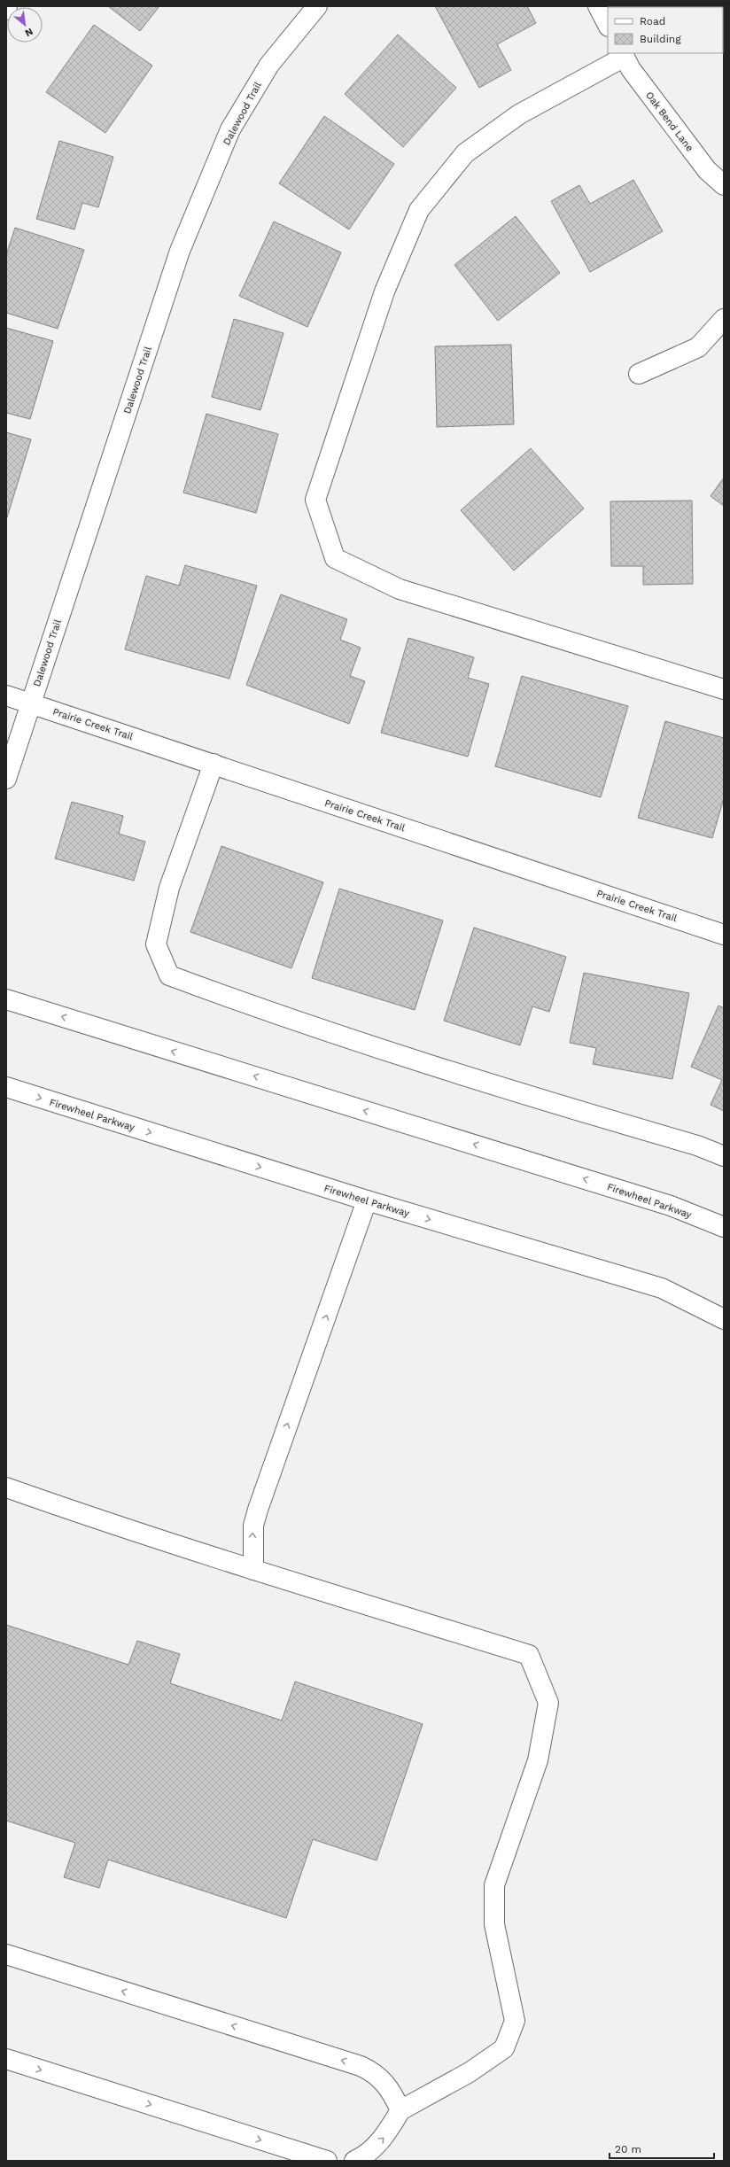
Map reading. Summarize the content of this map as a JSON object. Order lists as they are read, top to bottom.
{
  "streets": {
    "street": [
      "Dalewood Trail",
      "Oak Bend Lane",
      "Prairie Creek Trail",
      "Firewheel Parkway"
    ]
  },
  "crossings": [
    ["Dalewood Trail", "Prairie Creek Trail"]
  ],
  "legend": ["Road", "Building"],
  "scale_bar": "20 m",
  "north": "bottom right"
}
